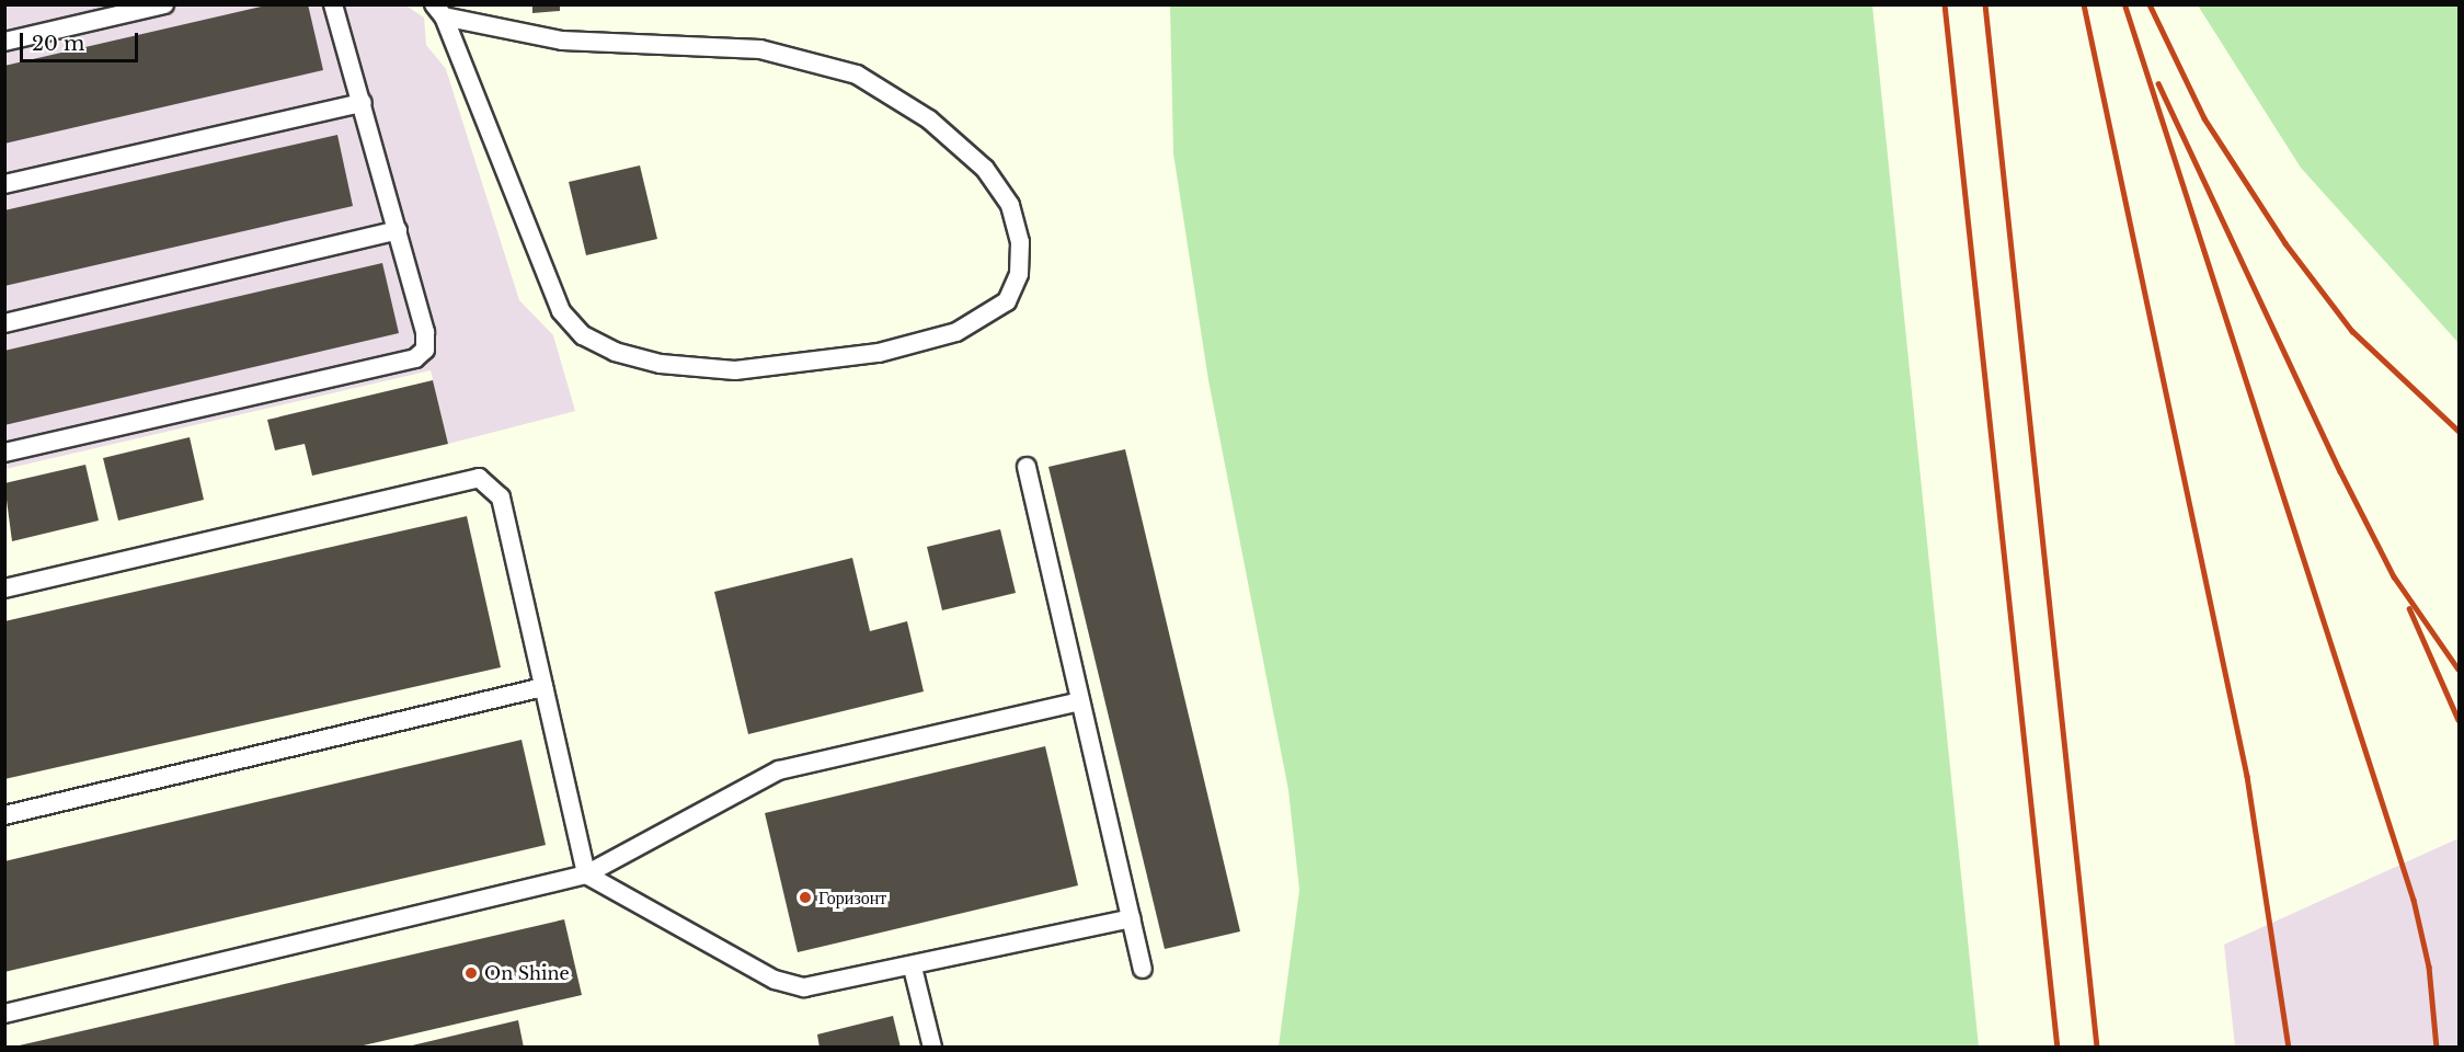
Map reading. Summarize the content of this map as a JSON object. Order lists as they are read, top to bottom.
{
  "places": ["Горизонт", "On Shine"],
  "scale_bar": "20 m"
}
